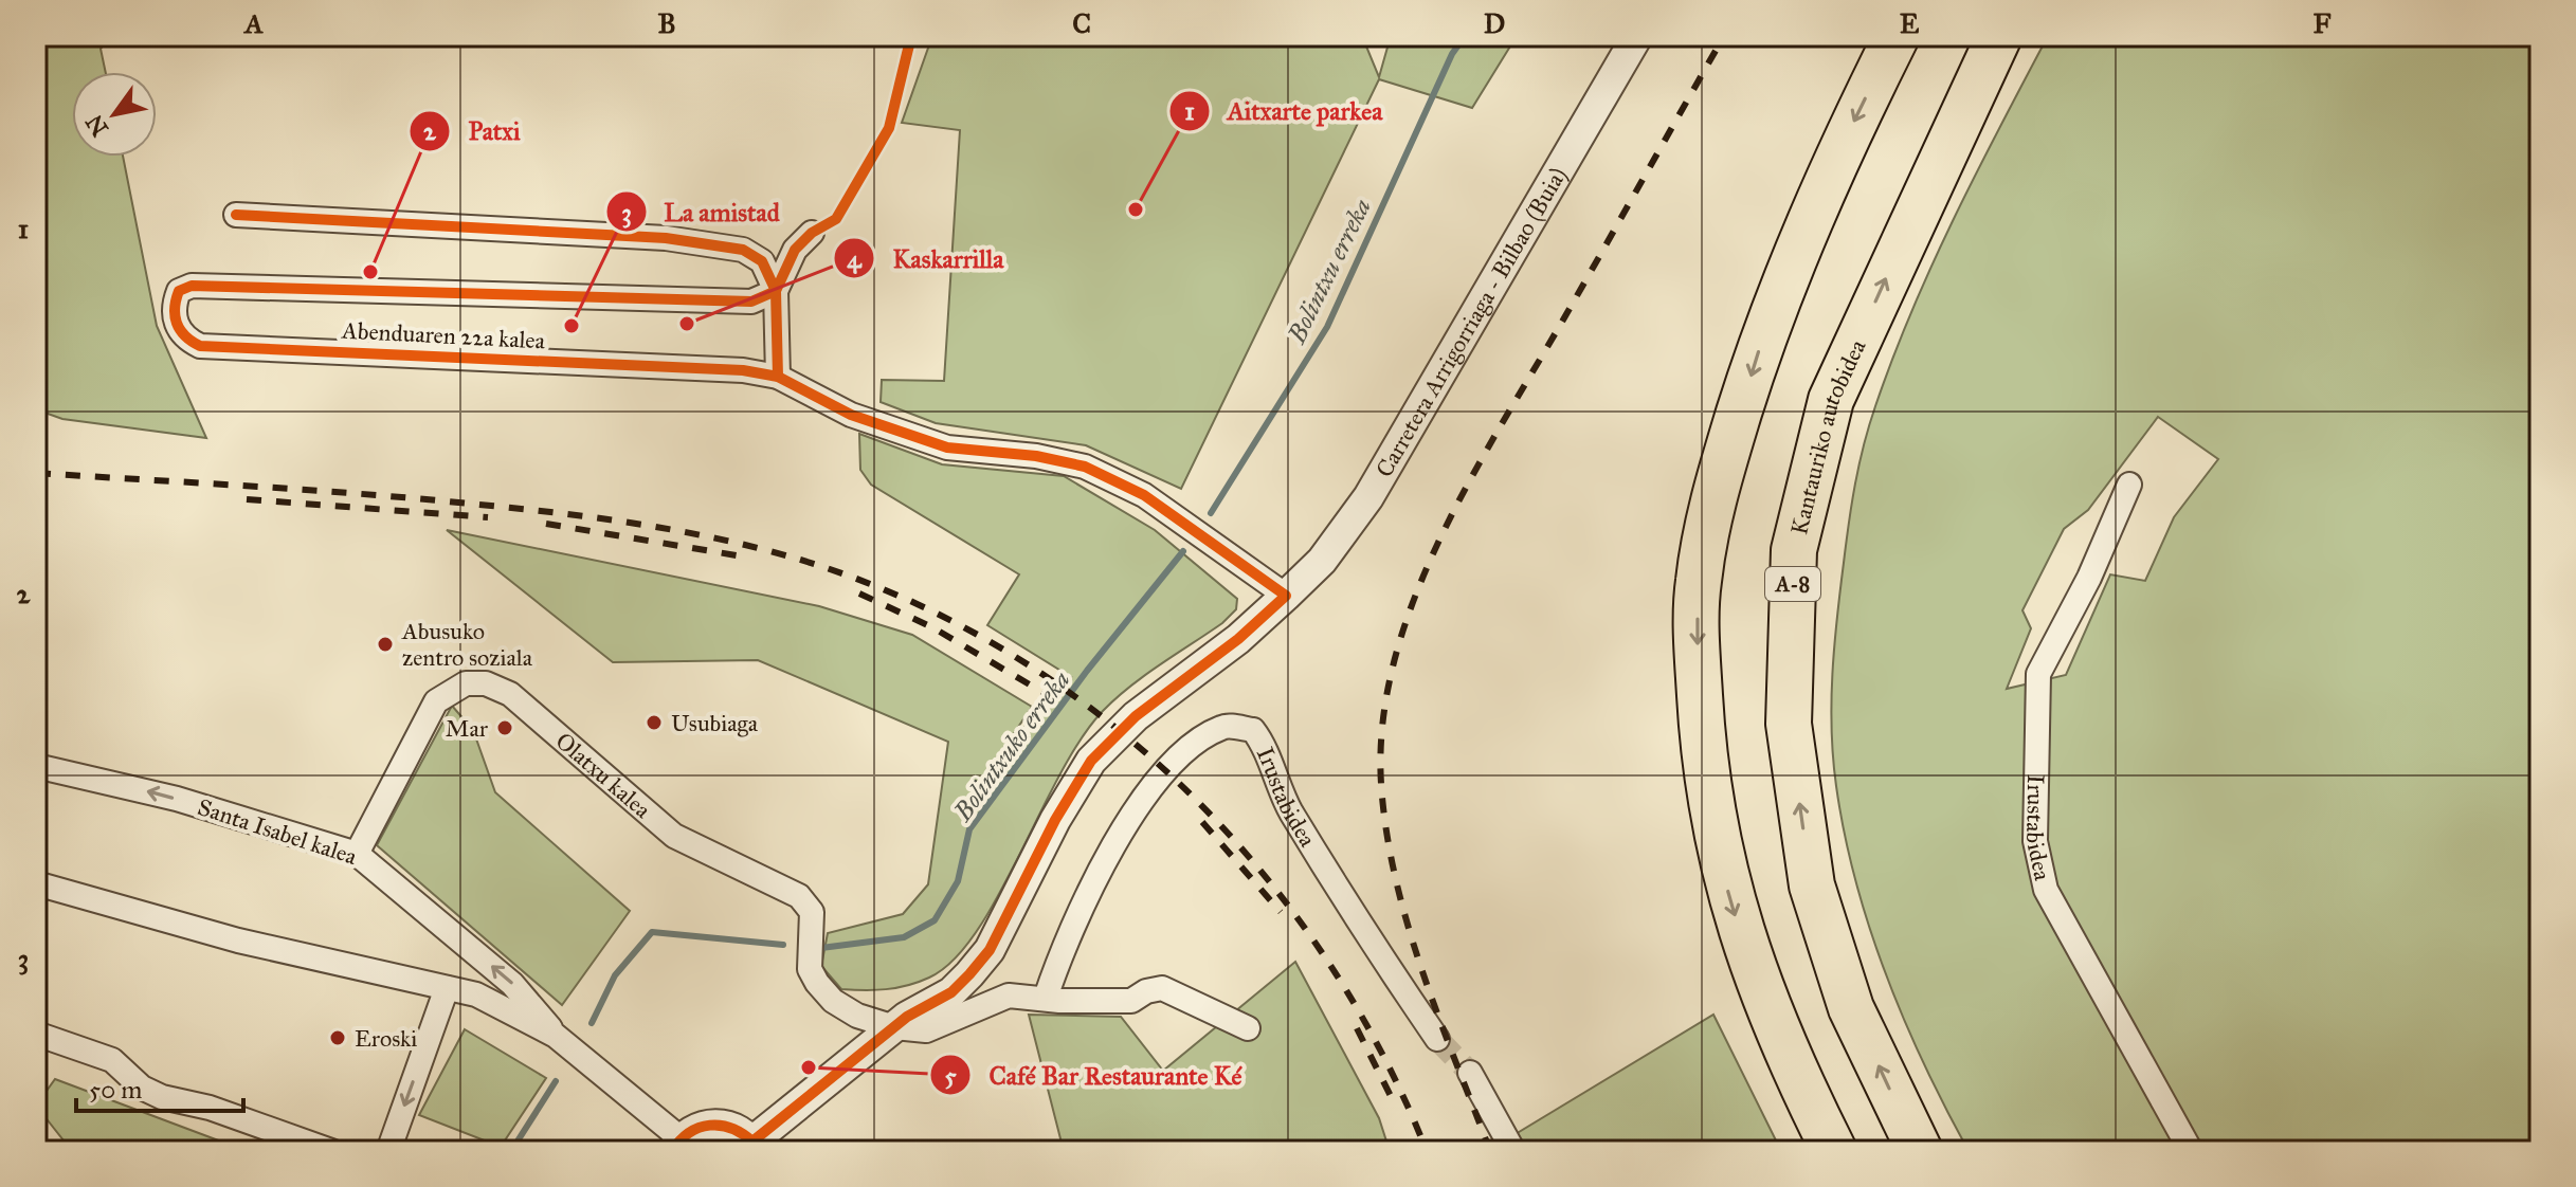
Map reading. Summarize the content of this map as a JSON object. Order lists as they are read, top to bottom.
{
  "streets": {
    "highway": ["Kantauriko autobidea", "A-8"],
    "street": [
      "Carretera Arrigorriaga - Bilbao (Buia)",
      "Abenduaren 22a kalea",
      "Olatxu kalea",
      "Irustabidea",
      "Santa Isabel kalea"
    ]
  },
  "crossings": [
    ["Carretera Arrigorriaga - Bilbao (Buia)", "Abenduaren 22a kalea"],
    ["Carretera Arrigorriaga - Bilbao (Buia)", "Olatxu kalea"],
    ["Olatxu kalea", "Santa Isabel kalea"]
  ],
  "water": ["Bolintxu erreka", "Bolintxuko erreka"],
  "places": [
    "Aitxarte parkea",
    "Patxi",
    "Kaskarrilla",
    "La amistad",
    "Abusuko zentro soziala",
    "Usubiaga",
    "Mar",
    "Eroski",
    "Café Bar Restaurante Ké"
  ],
  "scale_bar": "50 m",
  "north": "bottom left",
  "grid": {
    "columns": [
      "A",
      "B",
      "C",
      "D",
      "E",
      "F"
    ],
    "rows": ["1", "2", "3"]
  }
}
